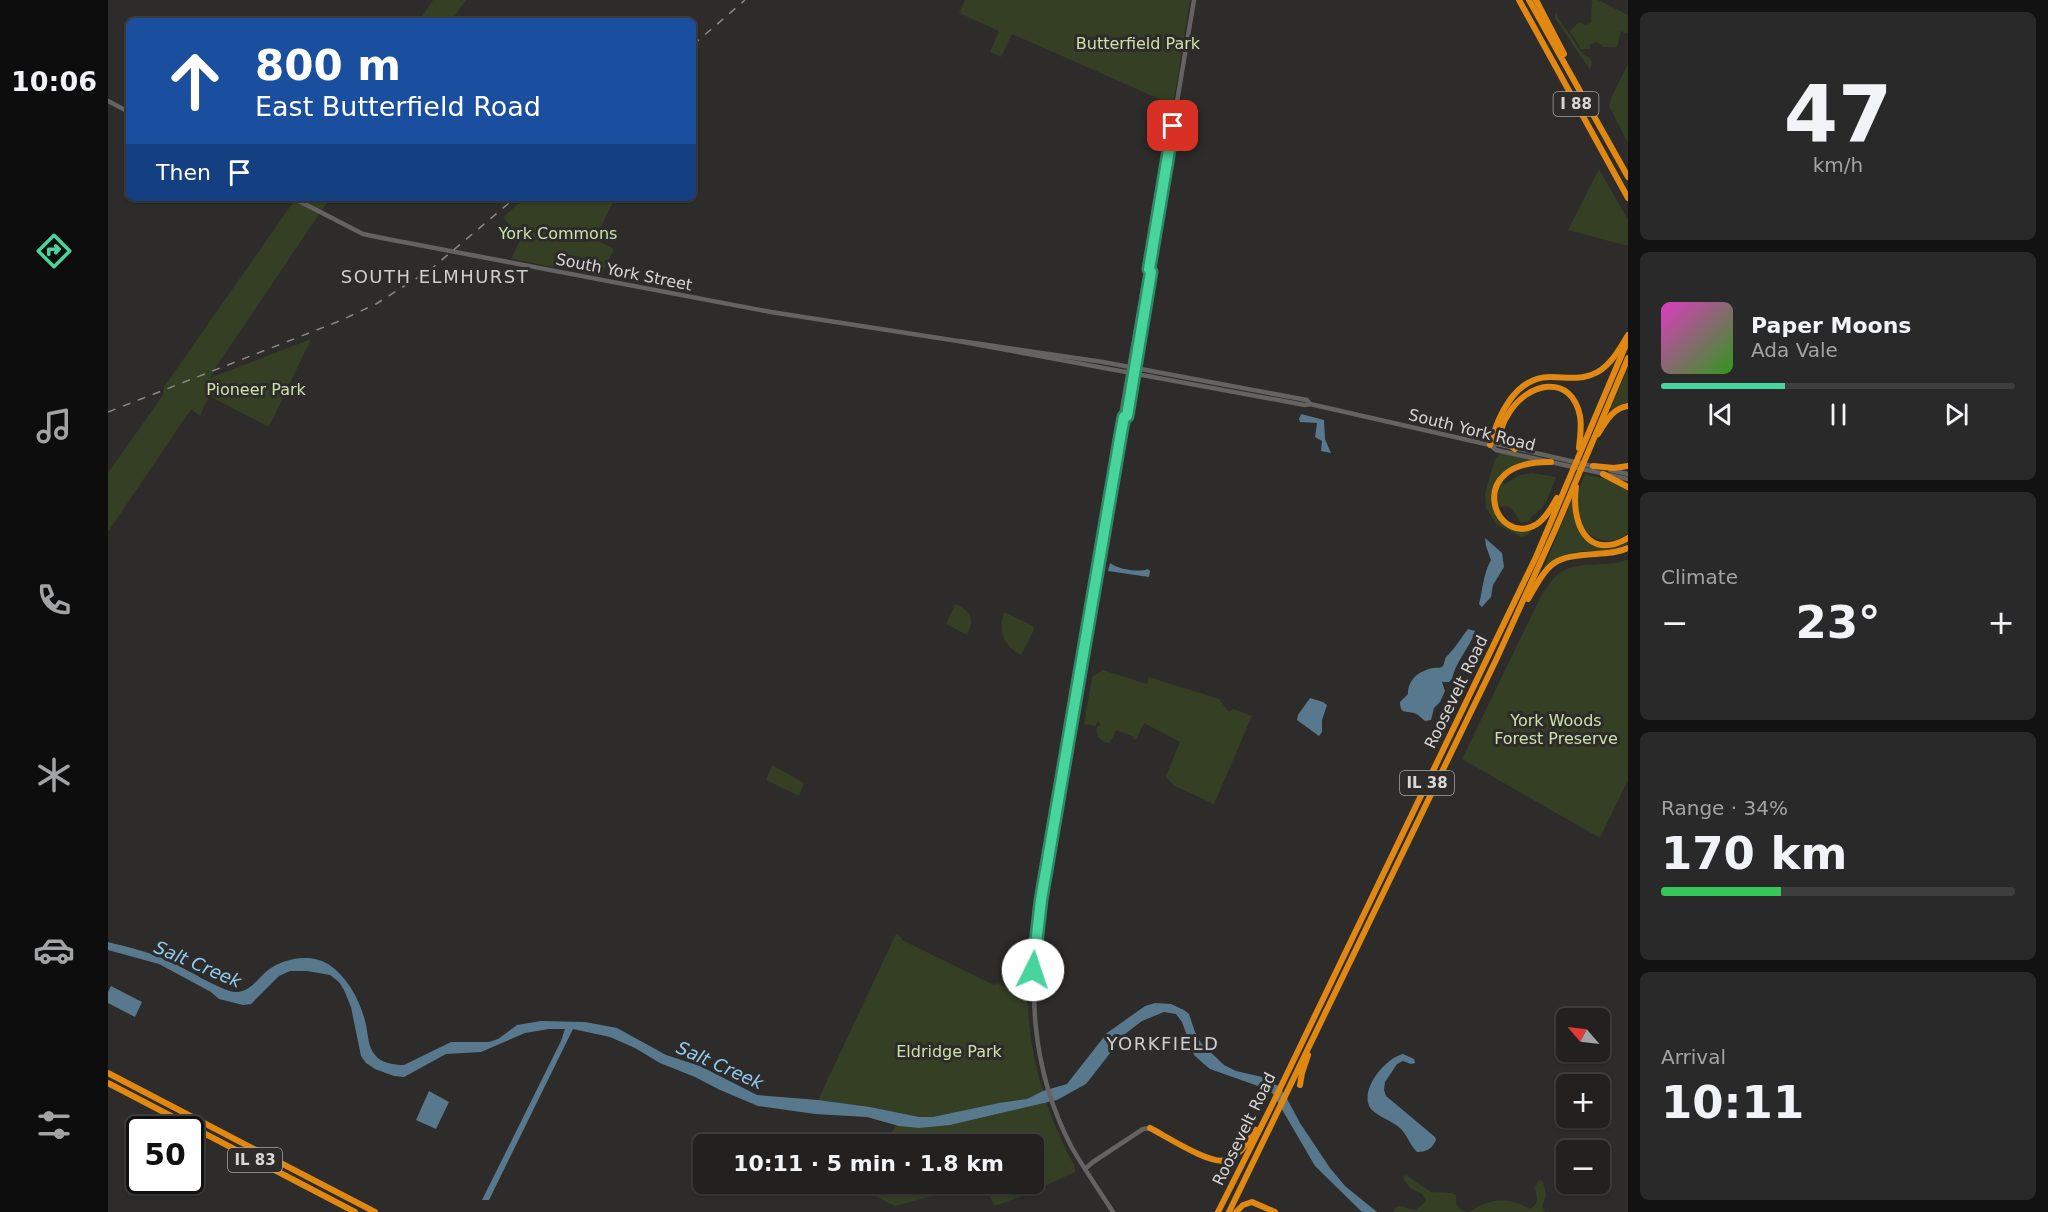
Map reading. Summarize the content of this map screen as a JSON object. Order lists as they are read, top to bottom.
{
  "streets": {
    "highway": [
      "I 88",
      "Roosevelt Road",
      "IL 38",
      "IL 83"
    ],
    "main road": ["South York Street", "South York Road"]
  },
  "crossings": [
    ["South York Street", "South York Road"]
  ],
  "districts": ["SOUTH ELMHURST", "YORKFIELD"],
  "water": ["Salt Creek"],
  "parks": [
    "Butterfield Park",
    "York Commons",
    "Pioneer Park",
    "York Woods Forest Preserve",
    "Eldridge Park"
  ],
  "north": "top left",
  "page": {
    "tabs": "10:06",
    "tile": [
      ["47", "km/h"],
      "Climate",
      ["Range · 34%", "170 km"],
      ["Arrival", "10:11"]
    ],
    "turn": ["800 m", "East Butterfield Road"],
    "then": "Then",
    "song": ["Paper Moons", "Ada Vale"],
    "heat": ["−", "23°", "+"],
    "map_buttons": ["+", "−"],
    "limit": "50",
    "trip": "10:11 · 5 min · 1.8 km"
  }
}
